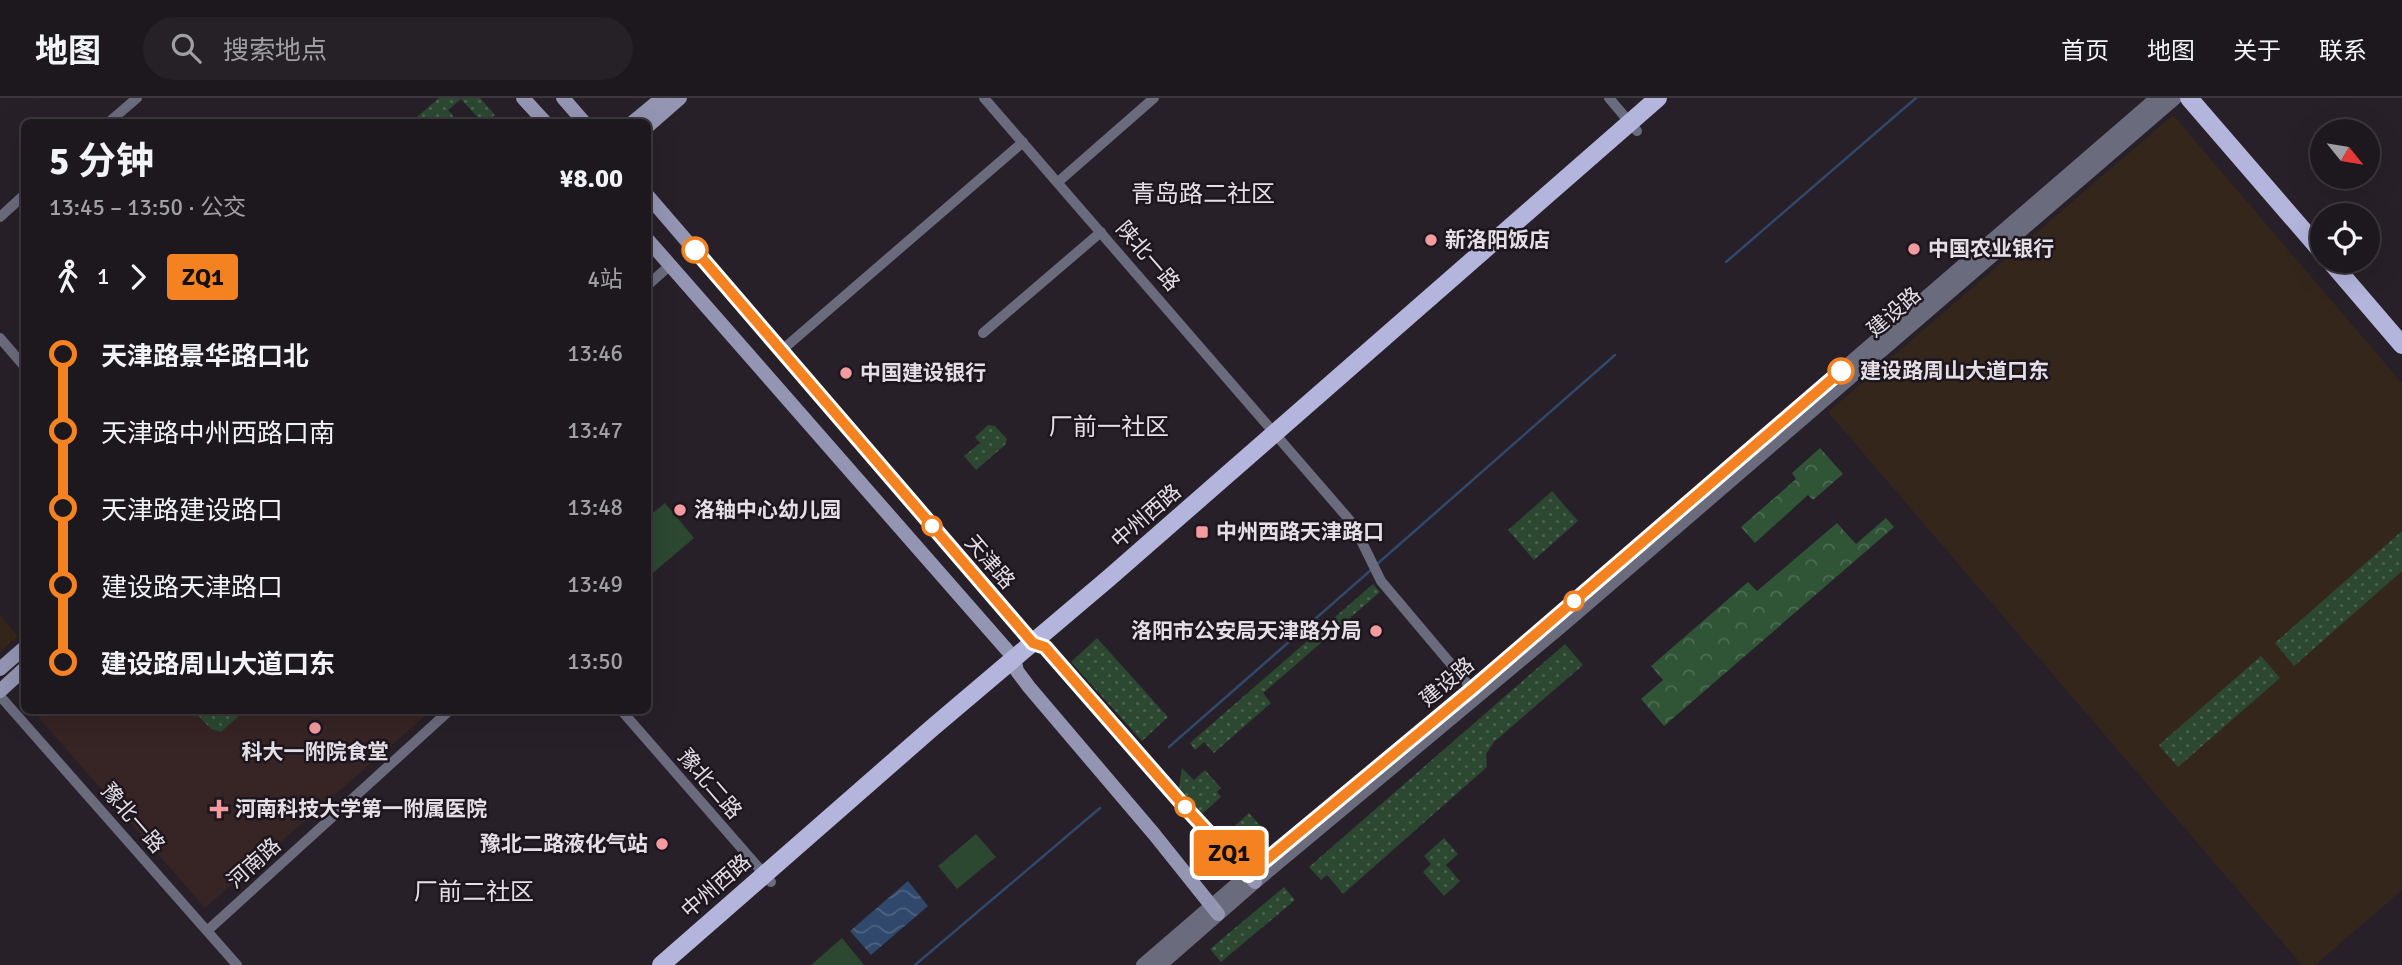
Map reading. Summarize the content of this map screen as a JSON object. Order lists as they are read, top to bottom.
{
  "streets": {
    "main road": ["中州西路", "天津路"],
    "street": [
      "陕北一路",
      "建设路",
      "豫北二路",
      "豫北一路",
      "河南路"
    ]
  },
  "crossings": [
    ["陕北一路", "建设路"],
    ["陕北一路", "中州西路"],
    ["建设路", "天津路"],
    ["中州西路", "天津路"],
    ["中州西路", "豫北二路"],
    ["豫北一路", "河南路"]
  ],
  "districts": ["青岛路二社区", "厂前一社区", "厂前二社区"],
  "places": {
    "other": [
      "新洛阳饭店",
      "中国农业银行",
      "建设路周山大道口东",
      "中国建设银行",
      "洛轴中心幼儿园",
      "洛阳市公安局天津路分局",
      "科大一附院食堂",
      "豫北二路液化气站"
    ],
    "transit": ["中州西路天津路口"],
    "health": ["河南科技大学第一附属医院"]
  },
  "lines": ["bus line ZQ1"],
  "north": "bottom right",
  "page": {
    "header": "地图",
    "search": "搜索地点",
    "nav": [
      "首页",
      "地图",
      "关于",
      "联系"
    ],
    "on_map": "ZQ1",
    "heading": ["5 分钟", "13:45 – 13:50 · 公交", "¥8.00"],
    "legs": ["1", "ZQ1", "4站"],
    "list": [
      {
        "name": "天津路景华路口北",
        "value": "13:46"
      },
      {
        "name": "天津路中州西路口南",
        "value": "13:47"
      },
      {
        "name": "天津路建设路口",
        "value": "13:48"
      },
      {
        "name": "建设路天津路口",
        "value": "13:49"
      },
      {
        "name": "建设路周山大道口东",
        "value": "13:50"
      }
    ]
  }
}
